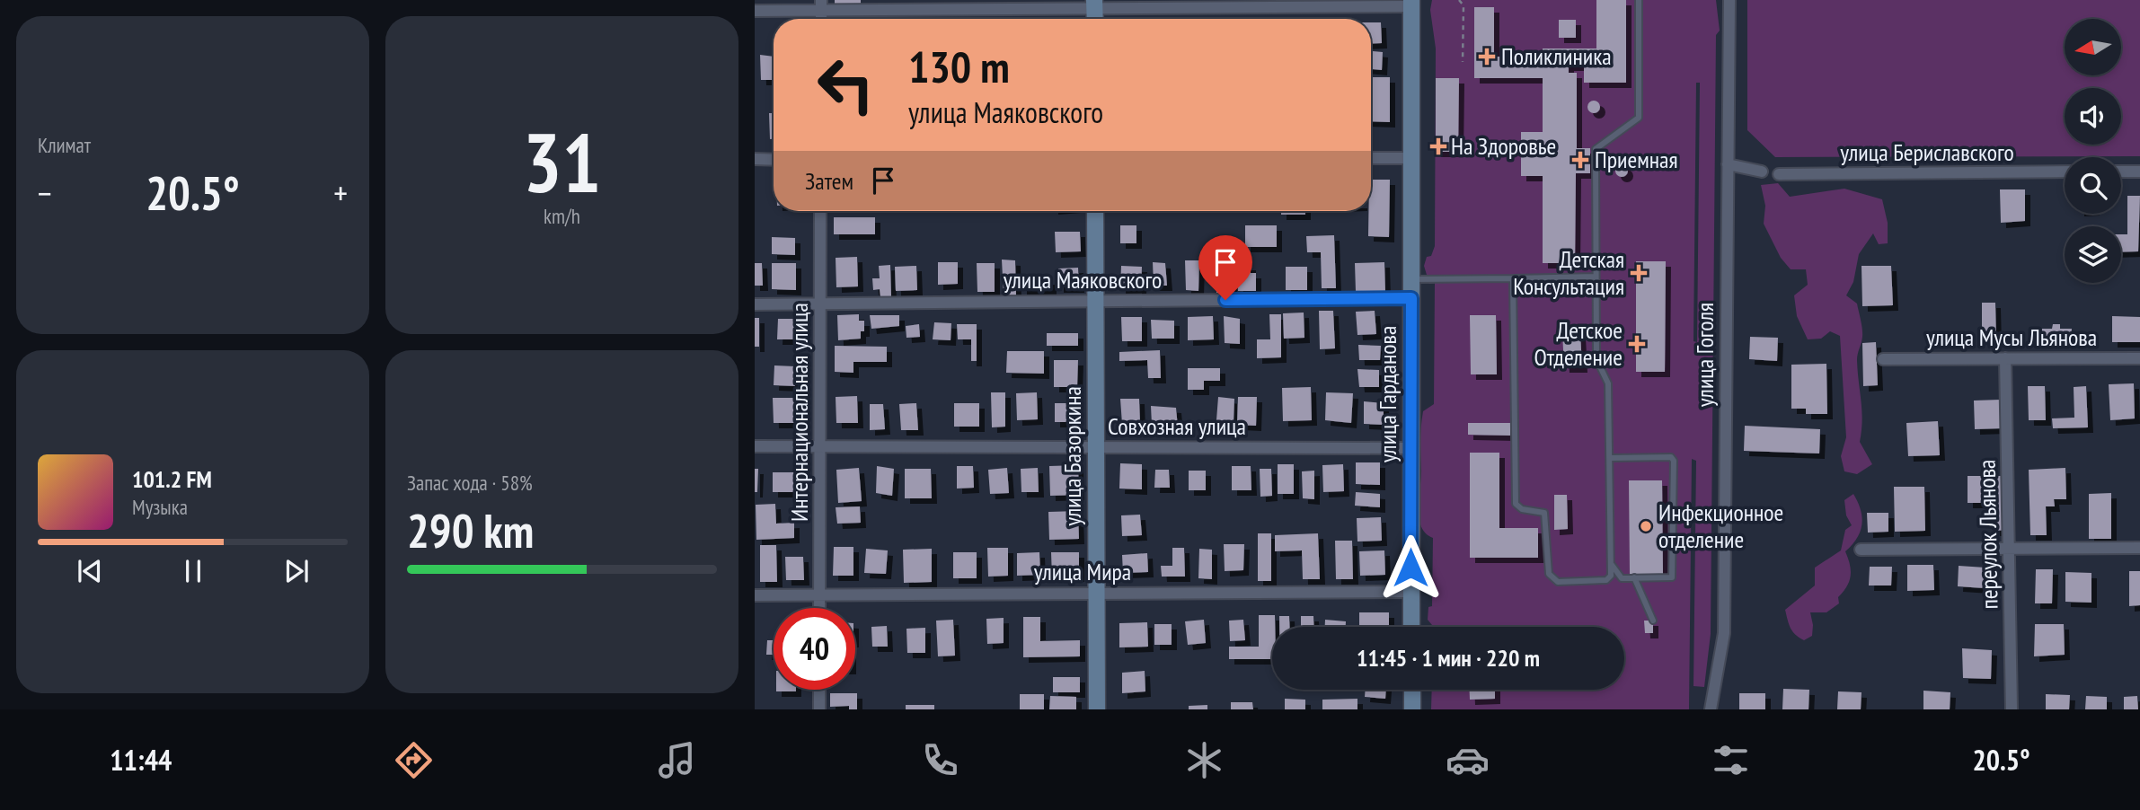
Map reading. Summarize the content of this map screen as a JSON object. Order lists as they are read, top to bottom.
{
  "streets": {
    "street": [
      "улица Бериславского",
      "улица Маяковского",
      "улица Мусы Льянова",
      "улица Гоголя",
      "улица Гарданова",
      "Интернациональная улица",
      "Совхозная улица",
      "улица Базоркина",
      "переулок Льянова",
      "улица Мира"
    ]
  },
  "crossings": [
    ["улица Маяковского", "улица Гарданова"],
    ["улица Маяковского", "Интернациональная улица"],
    ["улица Маяковского", "улица Базоркина"],
    ["улица Мусы Льянова", "переулок Льянова"],
    ["улица Гарданова", "Совхозная улица"],
    ["улица Гарданова", "улица Мира"],
    ["Интернациональная улица", "Совхозная улица"],
    ["Интернациональная улица", "улица Мира"],
    ["Совхозная улица", "улица Базоркина"],
    ["улица Базоркина", "улица Мира"]
  ],
  "places": {
    "health": [
      "Поликлиника",
      "На Здоровье",
      "Приемная",
      "Детская Консультация",
      "Детское Отделение"
    ],
    "other": ["Инфекционное отделение"]
  },
  "north": "left",
  "page": {
    "tile": [
      "Климат",
      ["31", "km/h"],
      ["Запас хода · 58%", "290 km"]
    ],
    "turn": ["130 m", "улица Маяковского"],
    "then": "Затем",
    "heat": ["−", "20.5°", "+"],
    "song": ["101.2 FM", "Музыка"],
    "limit": "40",
    "trip": "11:45 · 1 мин · 220 m",
    "tabs": ["11:44", "20.5°"]
  }
}
